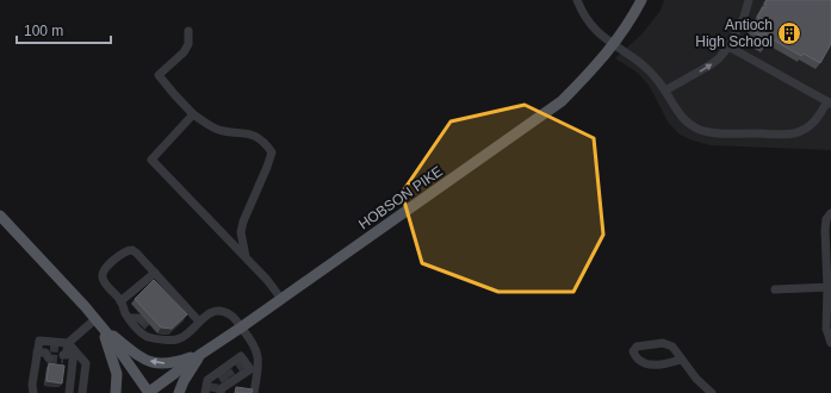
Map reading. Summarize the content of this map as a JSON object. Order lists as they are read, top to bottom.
{
  "streets": {
    "main road": ["HOBSON PIKE"]
  },
  "places": {
    "building": ["Antioch High School"]
  },
  "scale_bar": "100 m"
}
